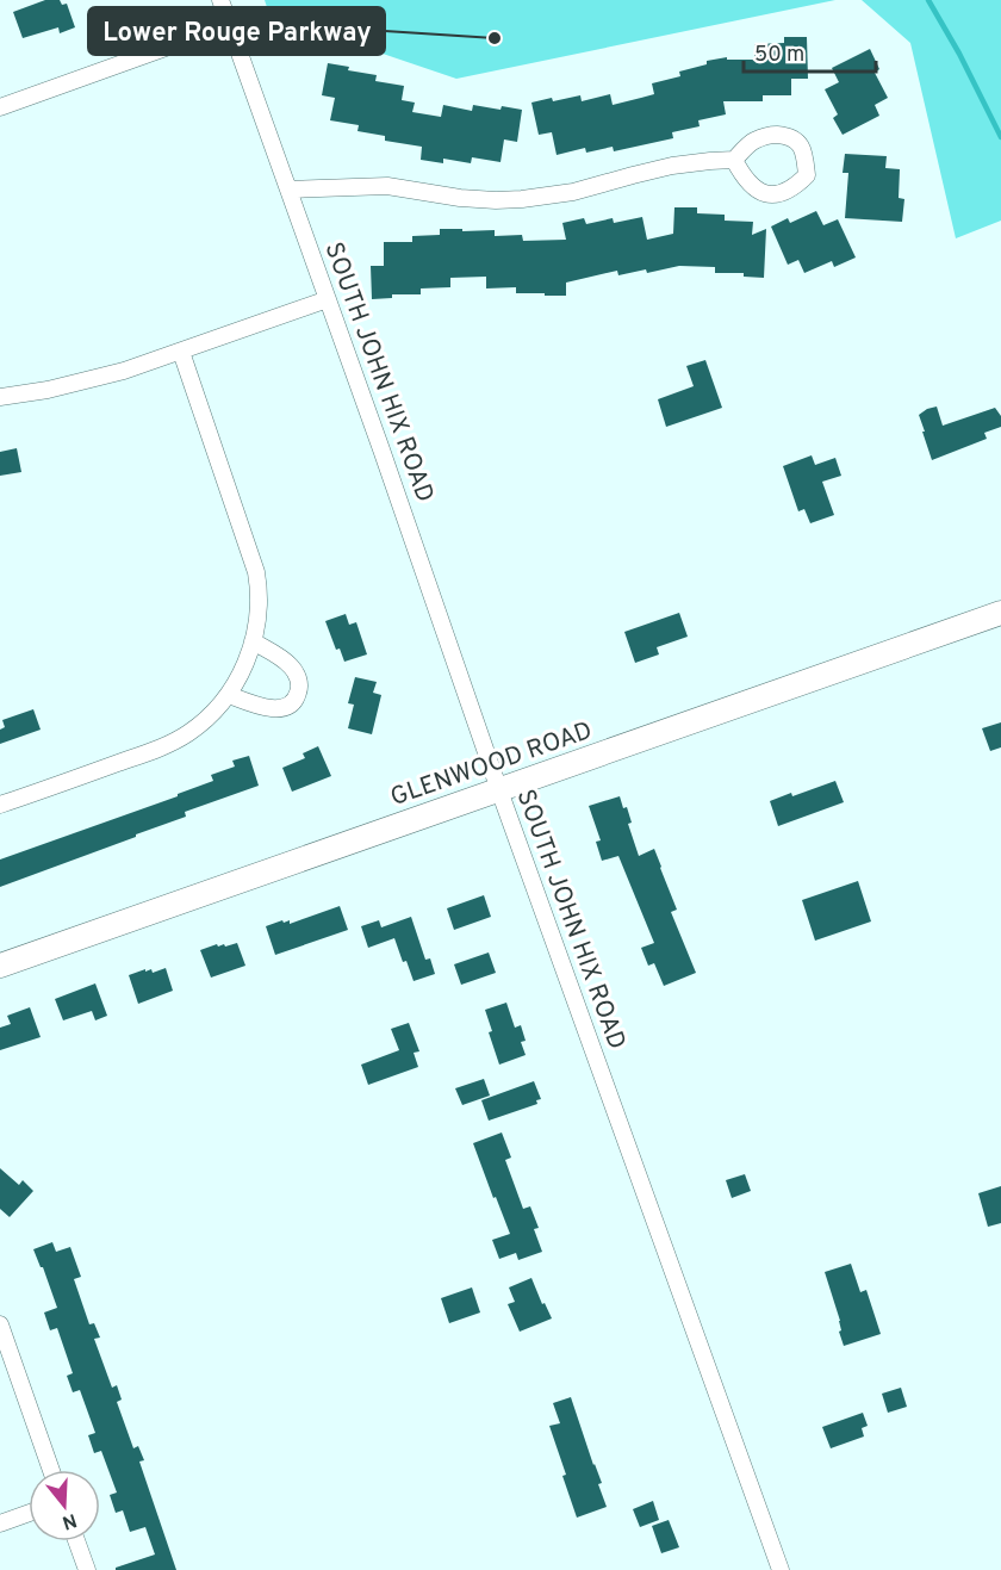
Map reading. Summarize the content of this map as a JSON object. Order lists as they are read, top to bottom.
{
  "streets": {
    "street": ["SOUTH JOHN HIX ROAD", "GLENWOOD ROAD"]
  },
  "crossings": [
    ["SOUTH JOHN HIX ROAD", "GLENWOOD ROAD"]
  ],
  "places": ["Lower Rouge Parkway"],
  "scale_bar": "50 m",
  "north": "bottom"
}
